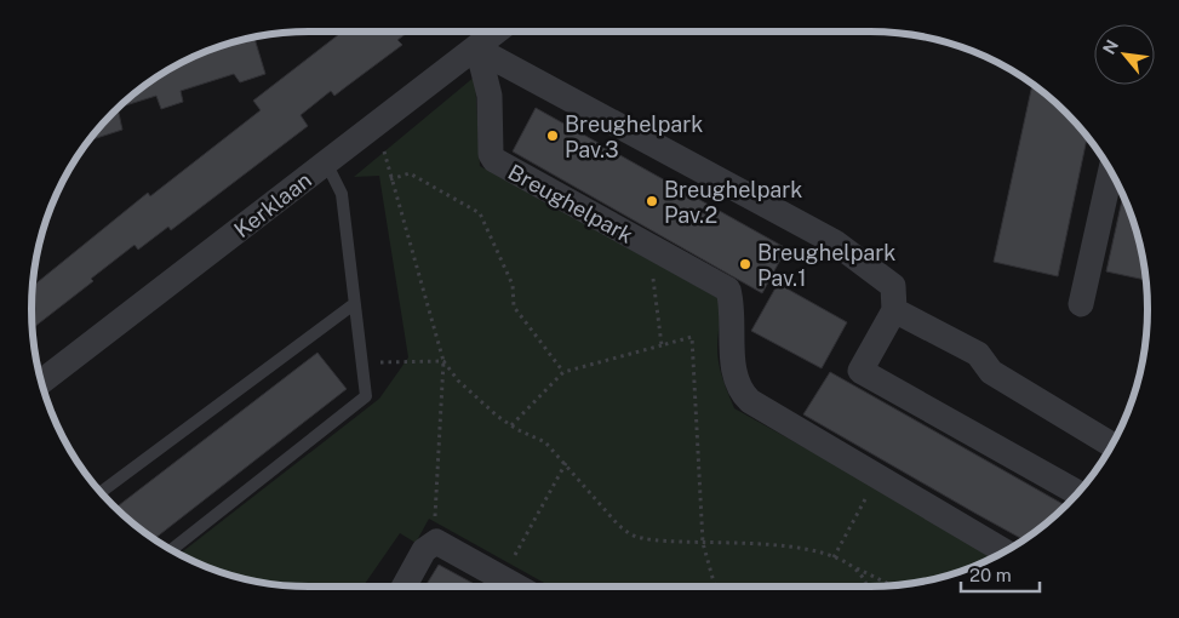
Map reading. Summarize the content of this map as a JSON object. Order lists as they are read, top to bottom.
{
  "streets": {
    "street": ["Breughelpark", "Kerklaan"]
  },
  "crossings": [
    ["Breughelpark", "Kerklaan"]
  ],
  "places": ["Breughelpark Pav.3", "Breughelpark Pav.2", "Breughelpark Pav.1"],
  "scale_bar": "20 m",
  "north": "top left"
}
